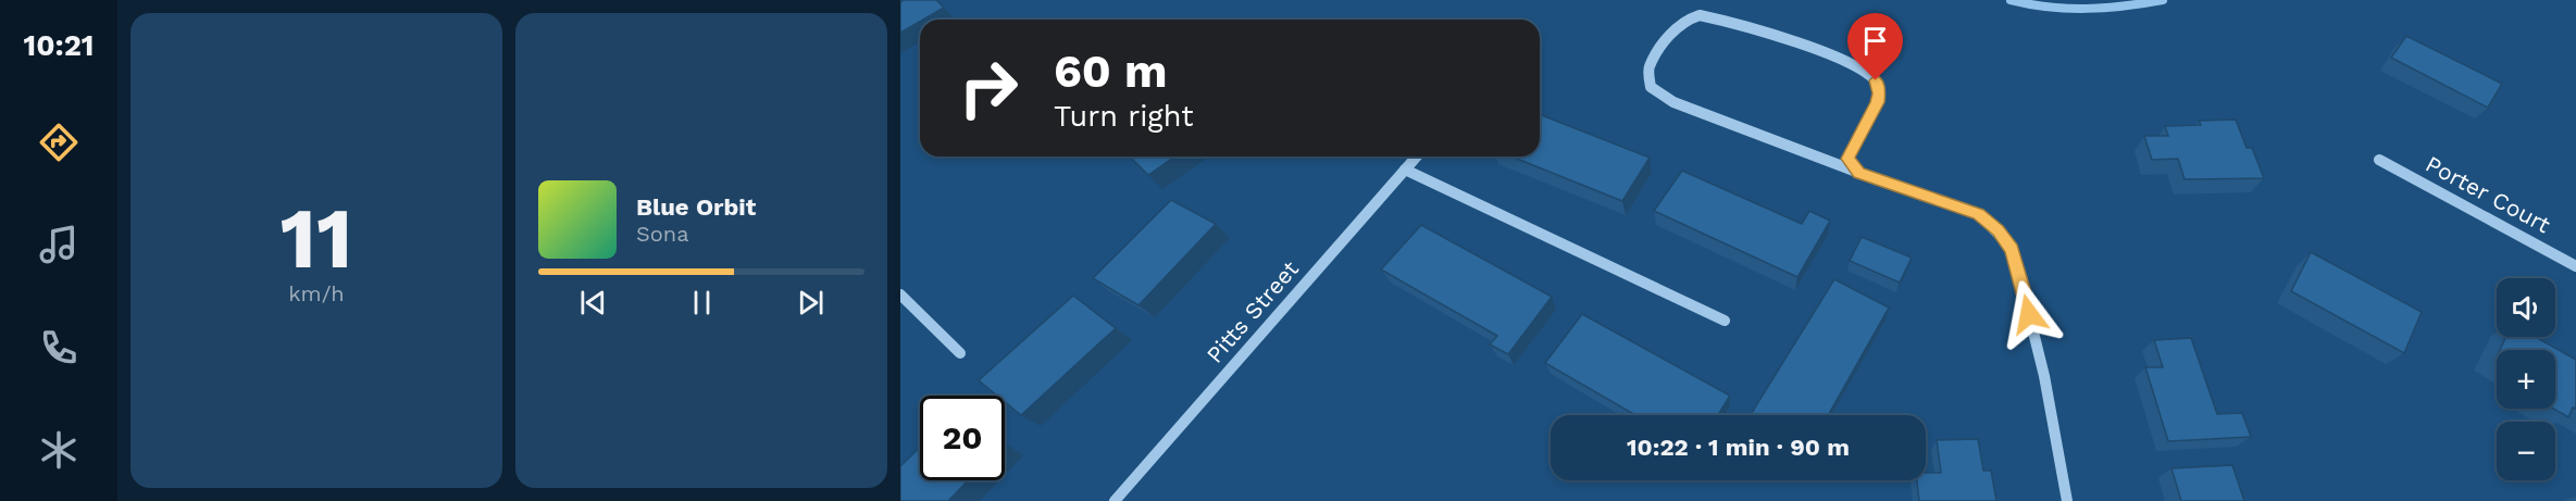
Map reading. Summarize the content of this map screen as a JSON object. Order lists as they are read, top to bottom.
{
  "streets": {
    "street": ["Porter Court", "Pitts Street"]
  },
  "page": {
    "tabs": "10:21",
    "tile": ["11", "km/h"],
    "turn": ["60 m", "Turn right"],
    "song": ["Blue Orbit", "Sona"],
    "map_buttons": ["+", "−"],
    "limit": "20",
    "trip": "10:22 · 1 min · 90 m"
  }
}
